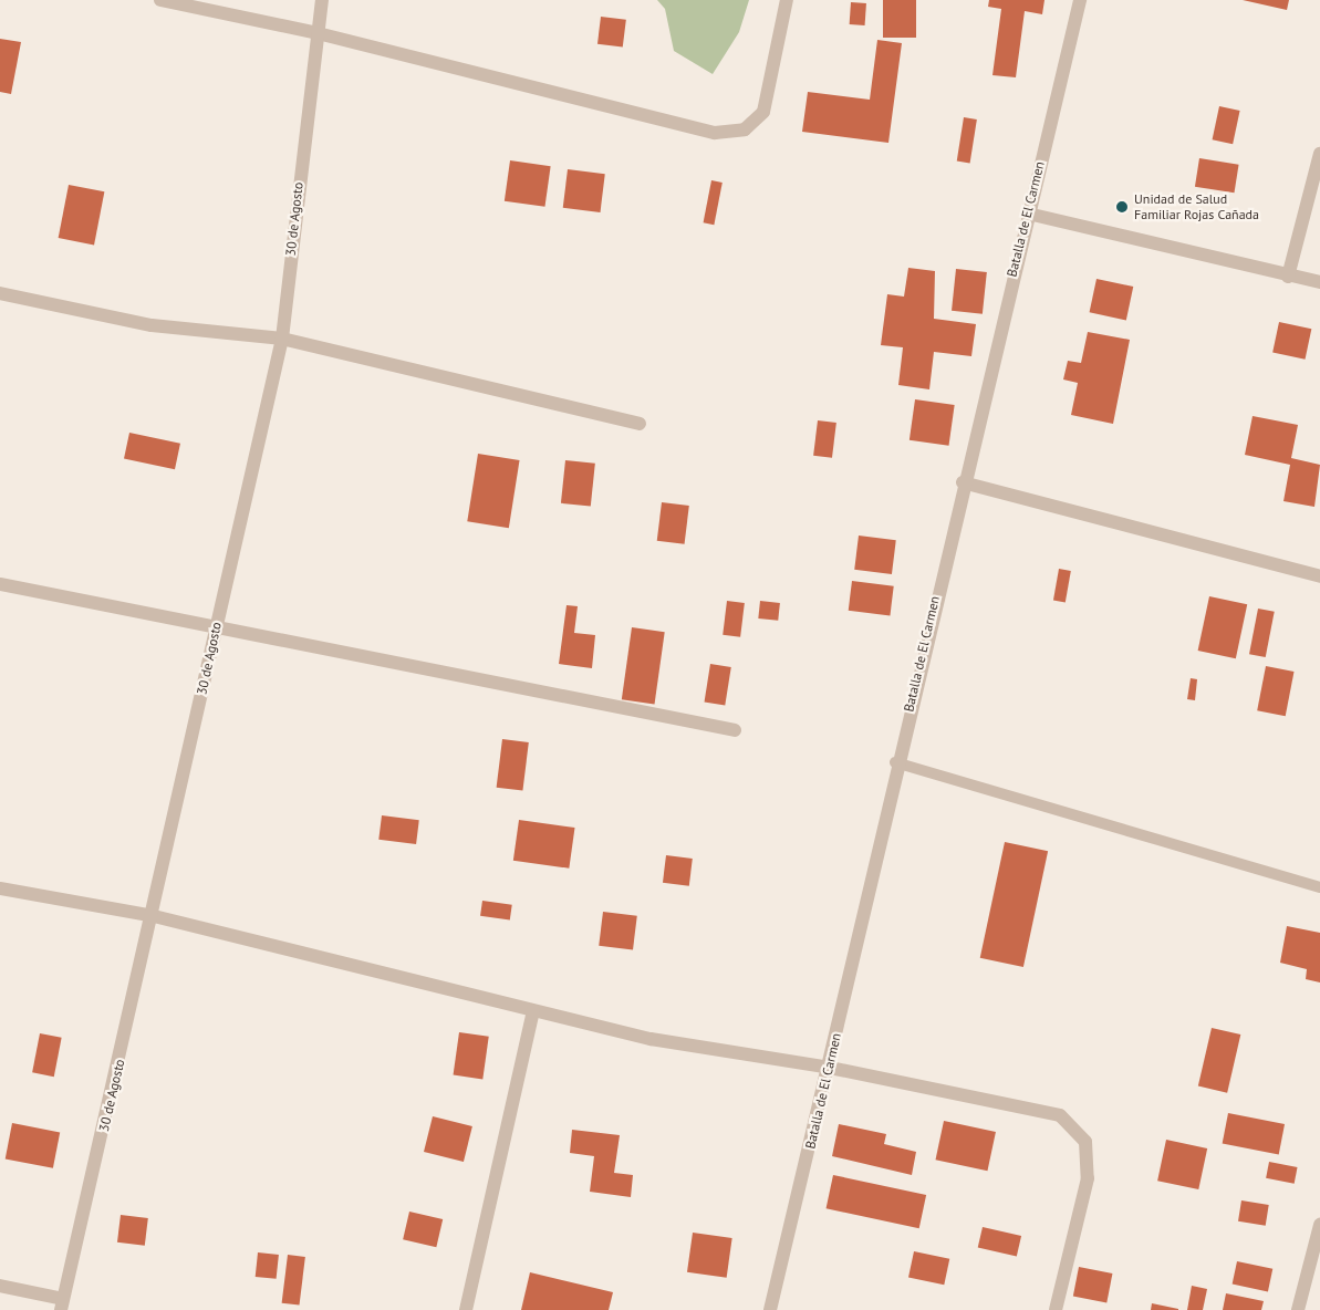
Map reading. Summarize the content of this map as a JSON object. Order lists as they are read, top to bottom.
{
  "streets": {
    "street": ["30 de Agosto", "Batalla de El Carmen"]
  },
  "places": ["Unidad de Salud Familiar Rojas Cañada"]
}
